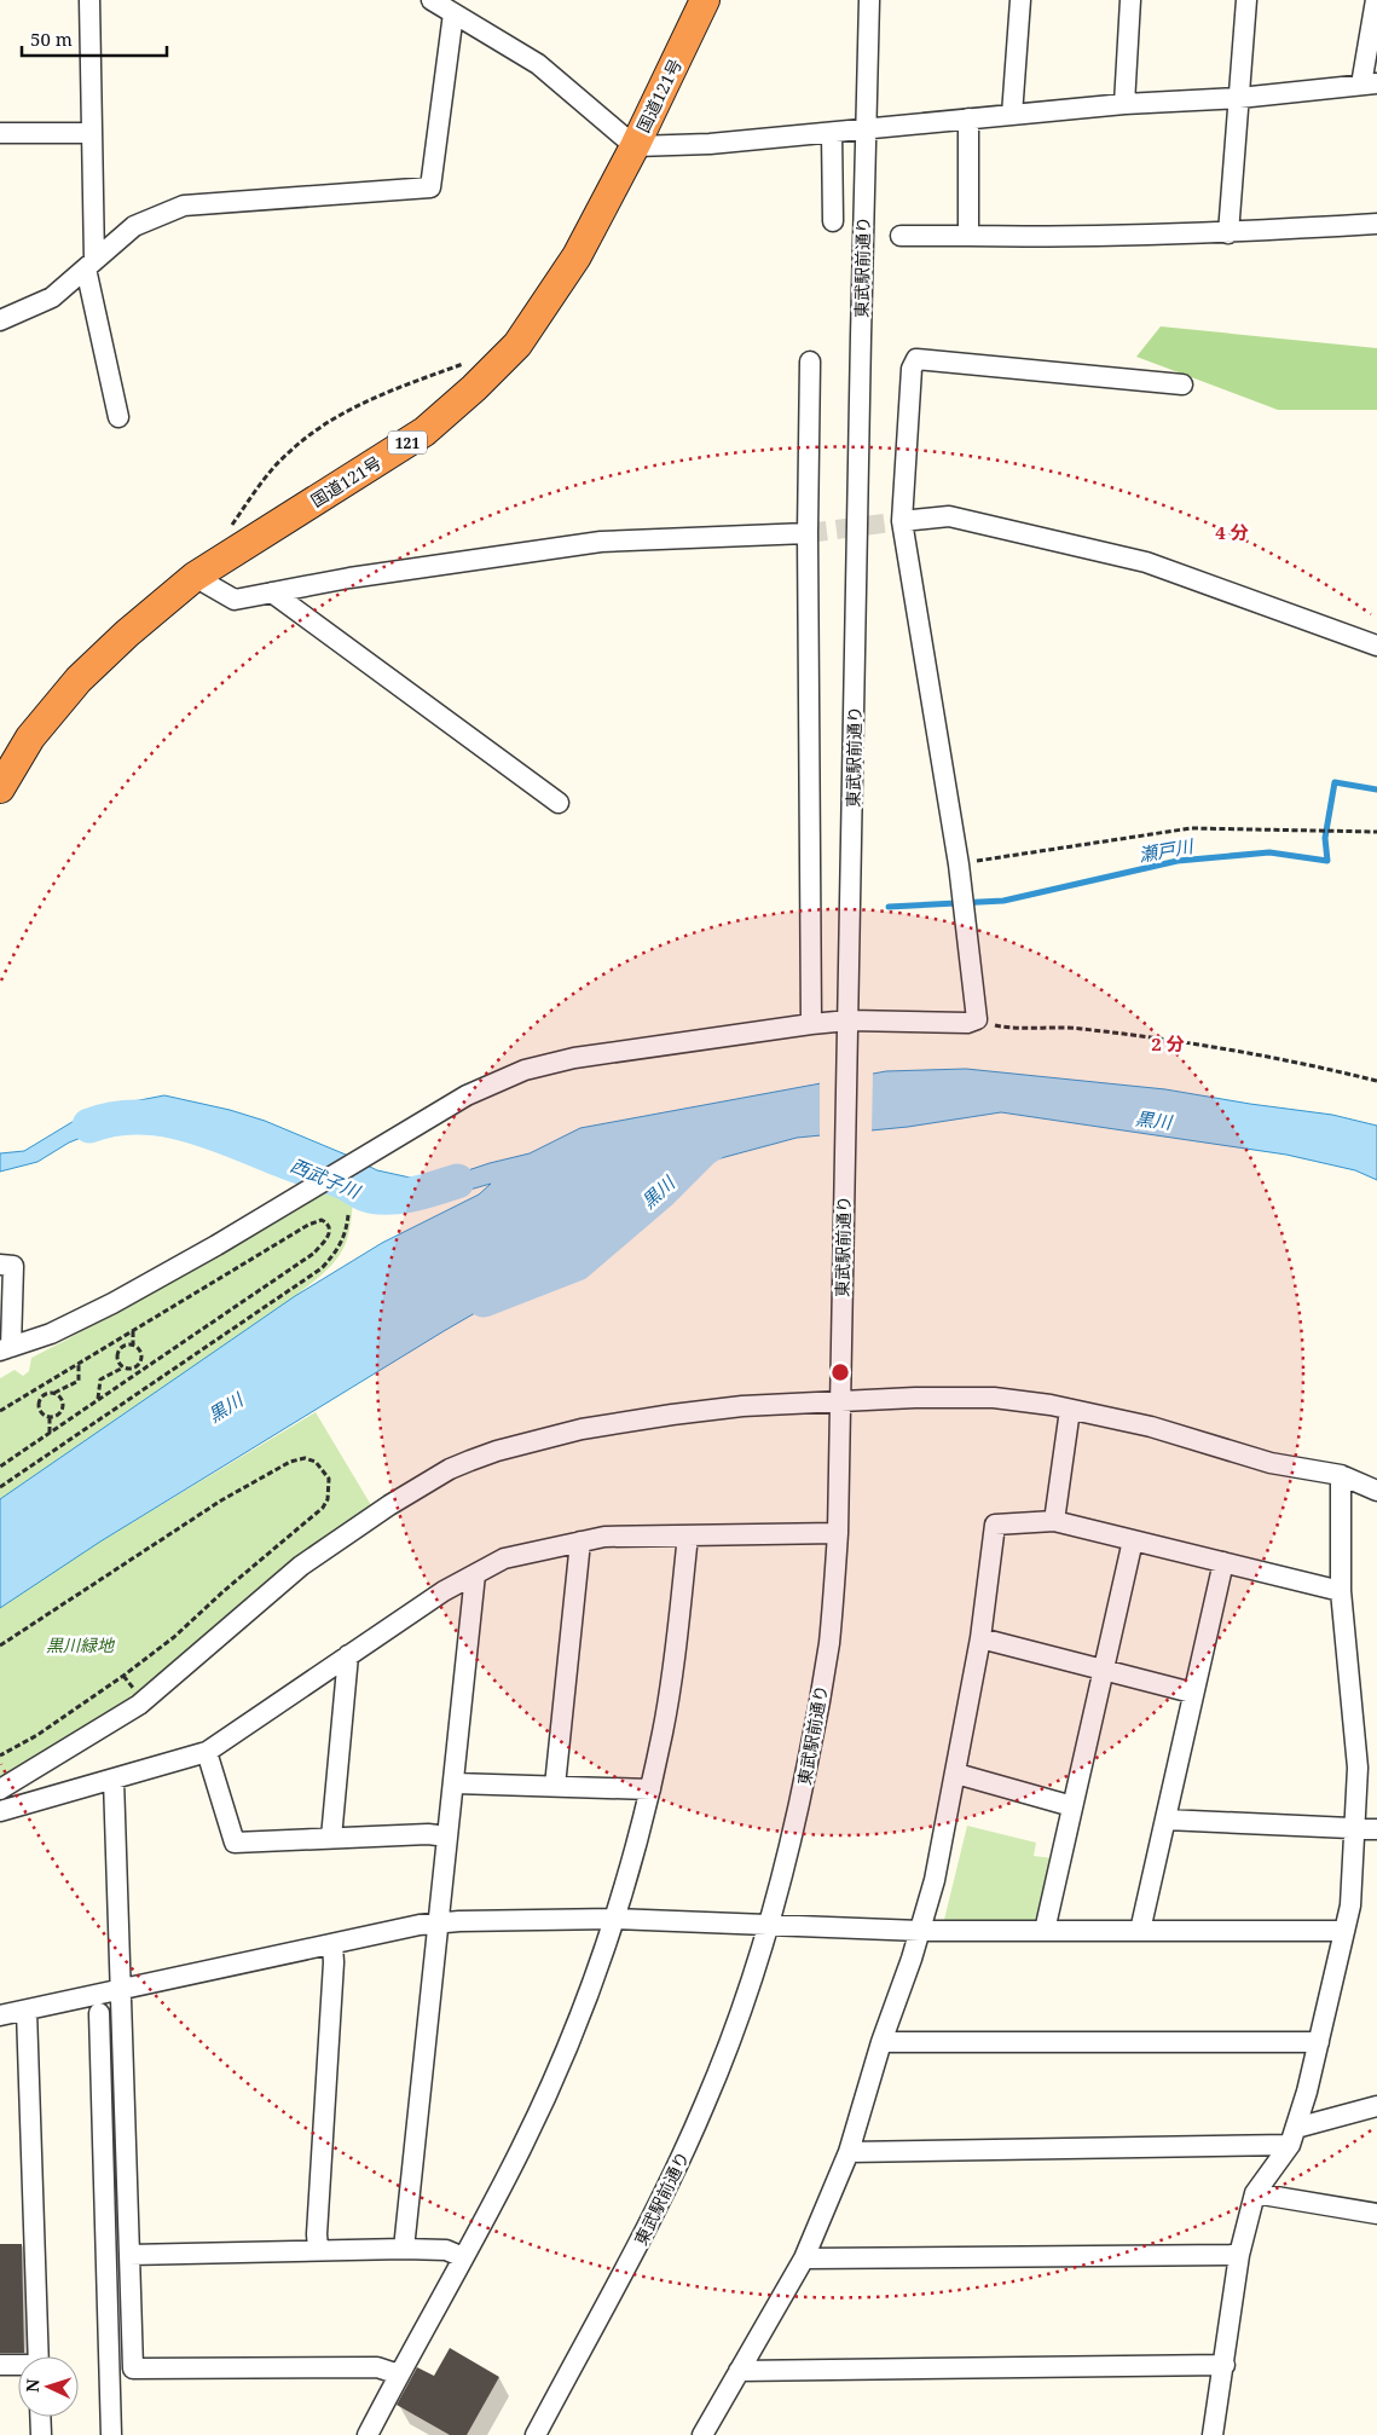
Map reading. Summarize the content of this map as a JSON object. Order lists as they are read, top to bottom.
{
  "streets": {
    "highway": ["国道121号", "121"],
    "street": ["東武駅前通り"]
  },
  "water": ["瀬戸川", "黒川", "西武子川"],
  "parks": ["黒川緑地"],
  "scale_bar": "50 m",
  "north": "left",
  "rings": ["4 分", "2 分"]
}
